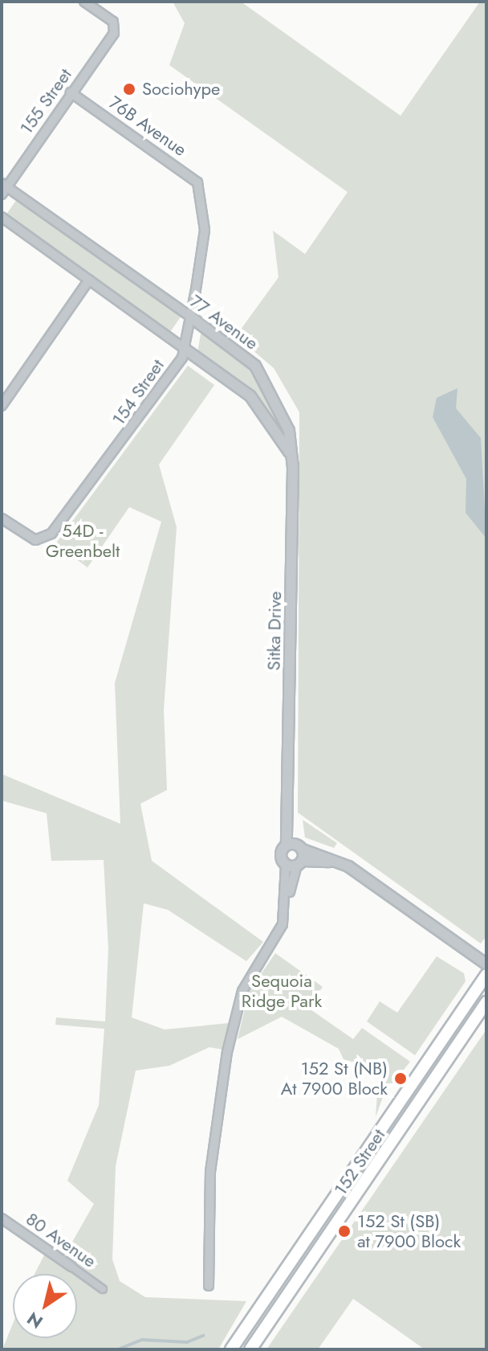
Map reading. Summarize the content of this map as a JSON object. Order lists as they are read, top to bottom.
{
  "streets": {
    "main road": ["152 Street"],
    "street": [
      "155 Street",
      "76B Avenue",
      "77 Avenue",
      "154 Street",
      "Sitka Drive",
      "80 Avenue"
    ]
  },
  "crossings": [
    ["155 Street", "76B Avenue"],
    ["155 Street", "77 Avenue"],
    ["76B Avenue", "154 Street"],
    ["77 Avenue", "154 Street"],
    ["77 Avenue", "Sitka Drive"]
  ],
  "parks": ["54D - Greenbelt", "Sequoia Ridge Park"],
  "places": ["Sociohype", "152 St (NB) At 7900 Block", "152 St (SB) at 7900 Block"],
  "north": "bottom left"
}
